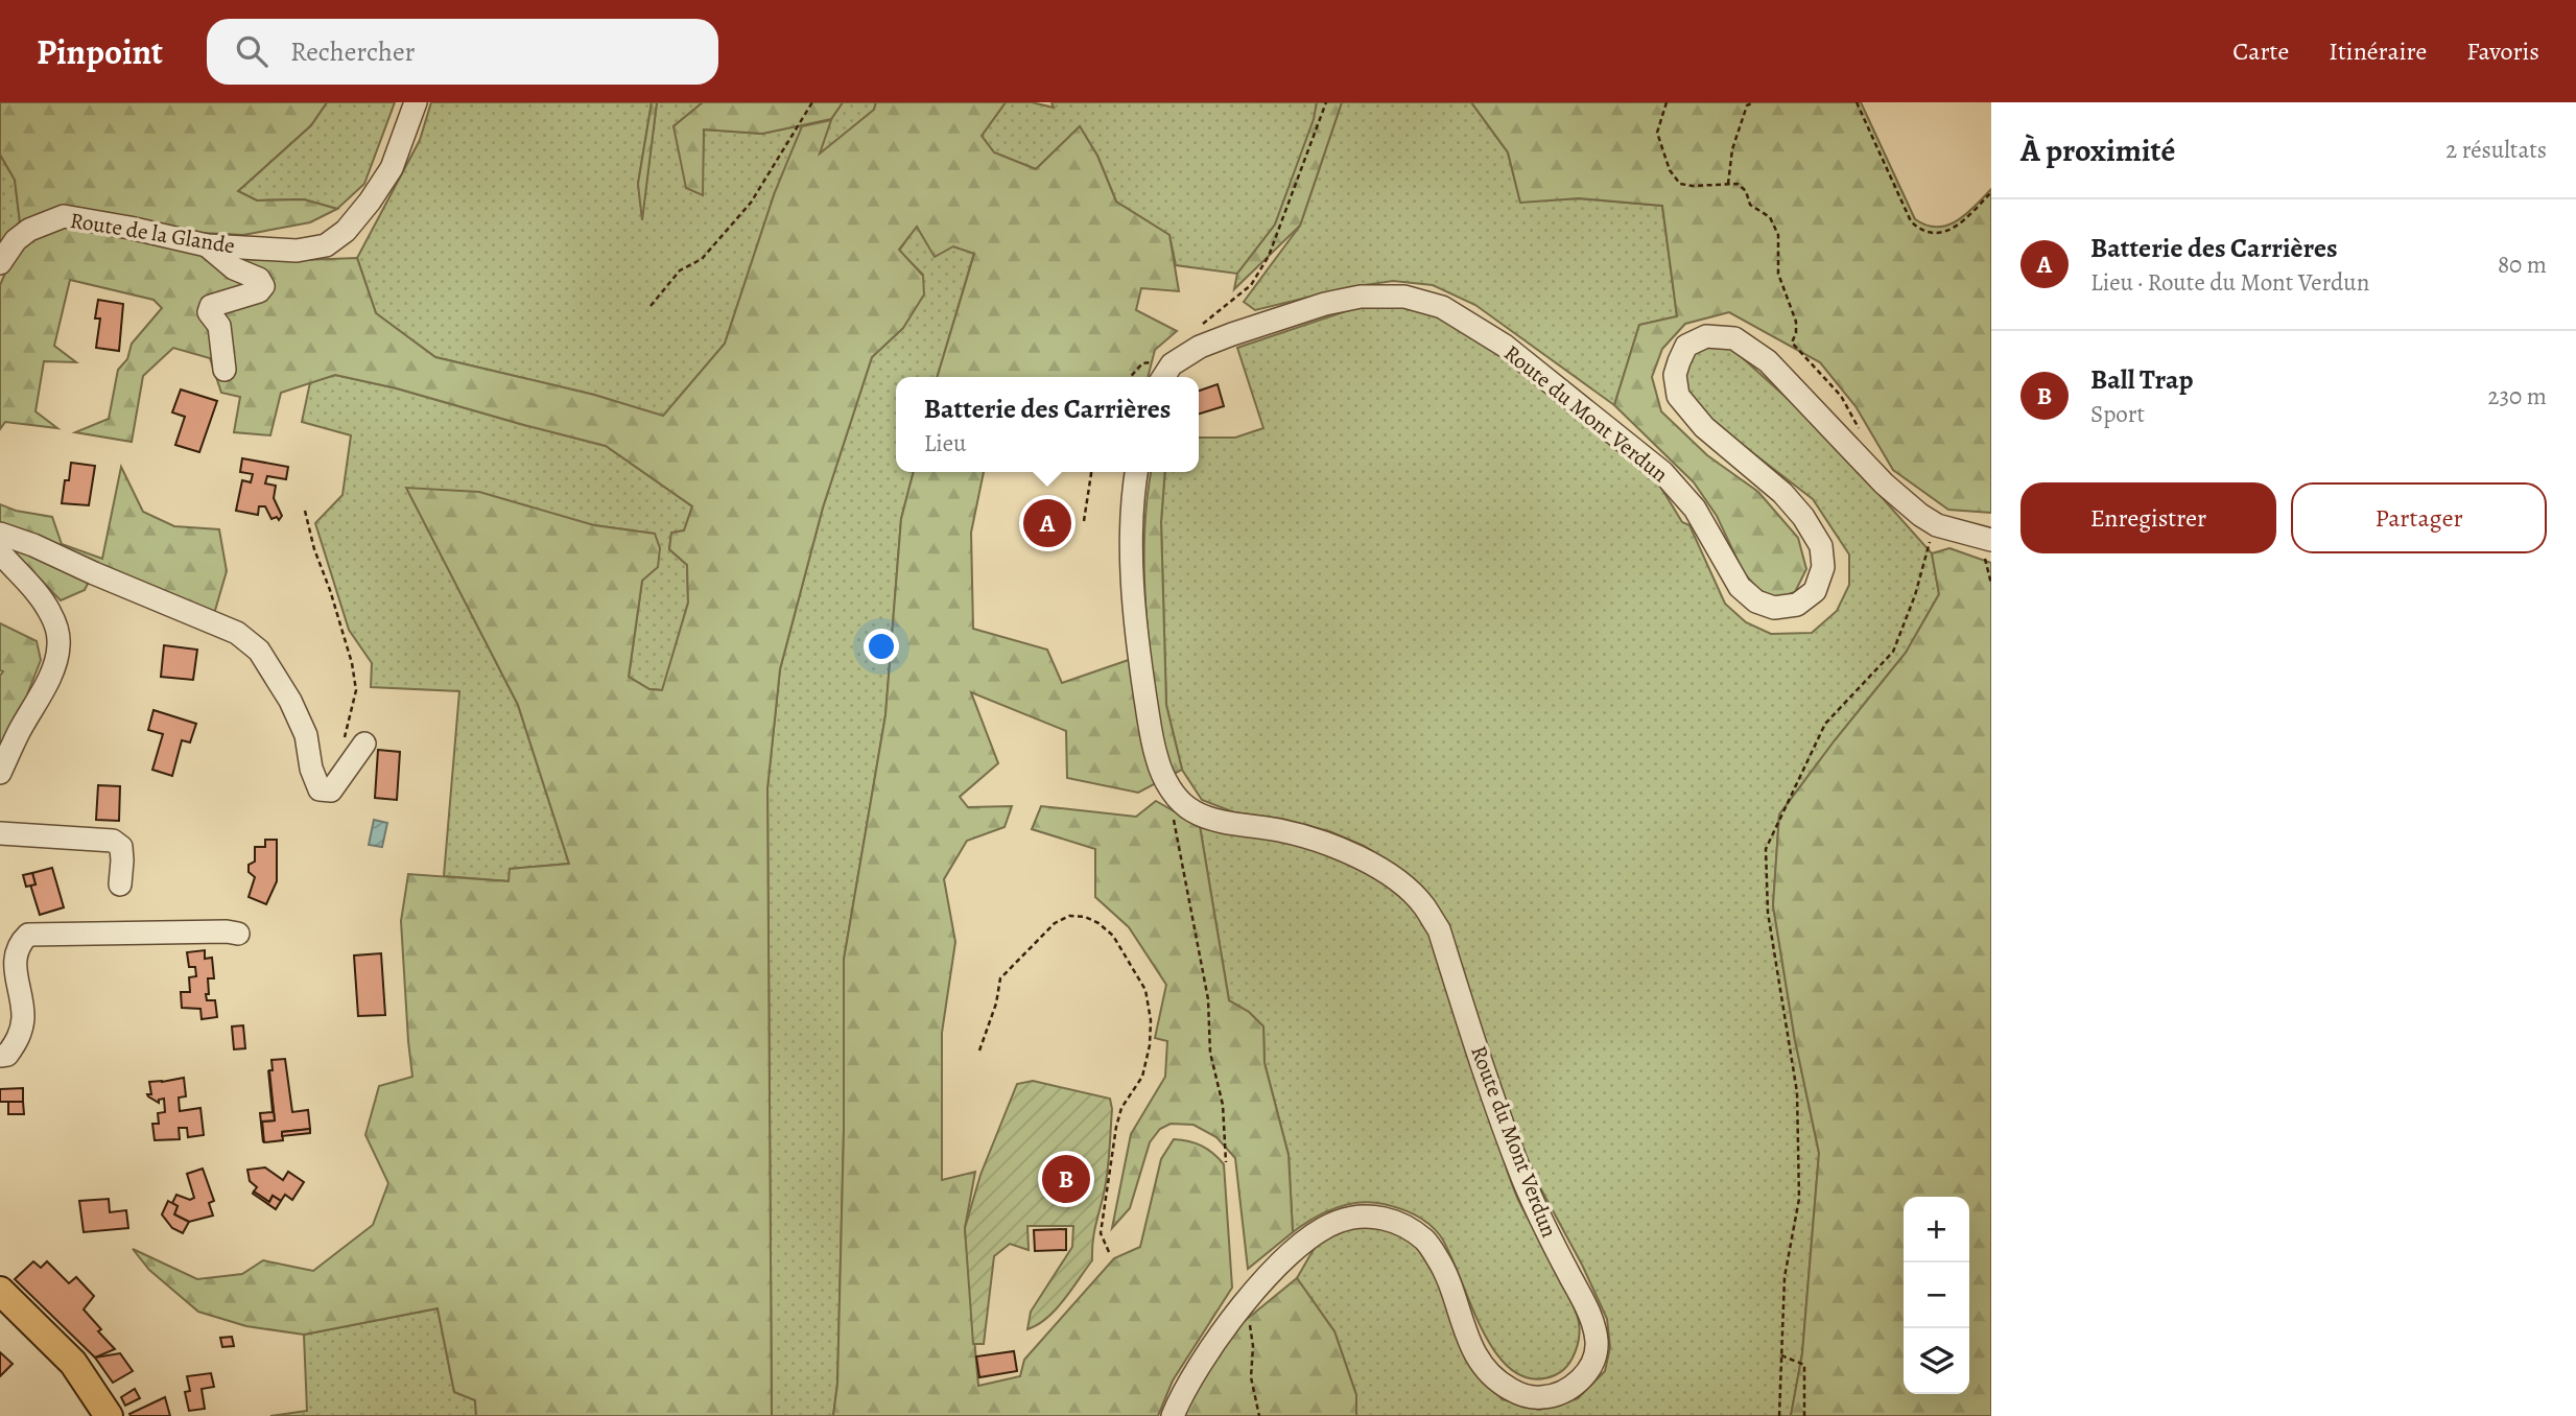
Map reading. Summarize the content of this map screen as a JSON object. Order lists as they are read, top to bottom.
{
  "streets": {
    "street": ["Route de la Glande", "Route du Mont Verdun"]
  },
  "page": {
    "header": "Pinpoint",
    "search": "Rechercher",
    "nav": ["Carte", "Itinéraire", "Favoris"],
    "heading": ["À proximité", "2 résultats"],
    "list": [
      {
        "mark": "A",
        "name": "Batterie des Carrières",
        "note": "Lieu · Route du Mont Verdun",
        "value": "80 m"
      },
      {
        "mark": "B",
        "name": "Ball Trap",
        "note": "Sport",
        "value": "230 m"
      }
    ],
    "popup": ["Batterie des Carrières", "Lieu"],
    "buttons": ["Enregistrer", "Partager"],
    "pins": ["A", "B"],
    "map_buttons": ["+", "−"]
  }
}
